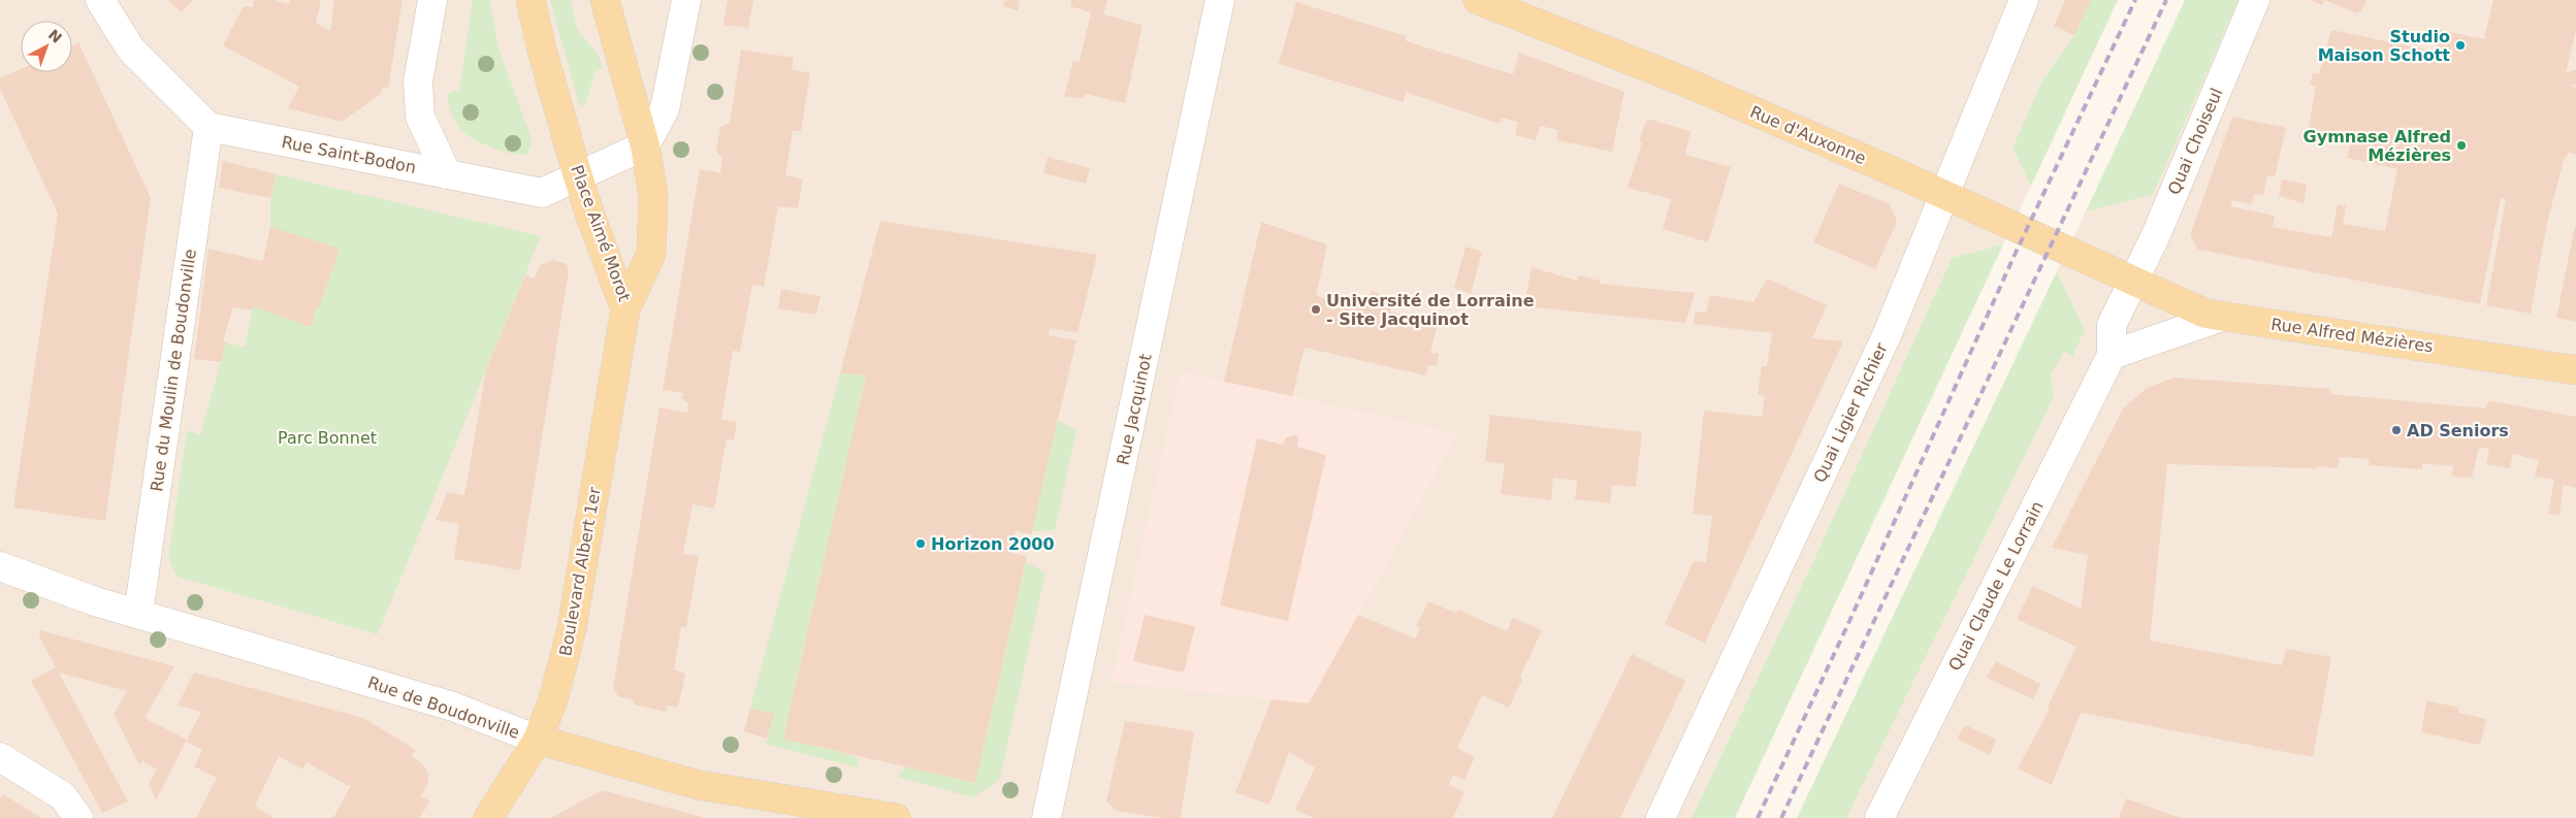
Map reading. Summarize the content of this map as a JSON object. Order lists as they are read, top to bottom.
{
  "streets": {
    "main road": [
      "Rue d'Auxonne",
      "Place Aimé Morot",
      "Rue Alfred Mézières",
      "Boulevard Albert 1er",
      "Rue de Boudonville"
    ],
    "street": [
      "Quai Choiseul",
      "Rue Saint-Bodon",
      "Rue du Moulin de Boudonville",
      "Rue Jacquinot",
      "Quai Ligier Richier",
      "Quai Claude Le Lorrain"
    ]
  },
  "crossings": [
    ["Rue d'Auxonne", "Quai Choiseul"],
    ["Rue d'Auxonne", "Rue Alfred Mézières"],
    ["Rue d'Auxonne", "Quai Ligier Richier"],
    ["Rue d'Auxonne", "Quai Claude Le Lorrain"],
    ["Quai Choiseul", "Rue Alfred Mézières"],
    ["Quai Choiseul", "Quai Claude Le Lorrain"],
    ["Rue Saint-Bodon", "Place Aimé Morot"],
    ["Rue Saint-Bodon", "Rue du Moulin de Boudonville"],
    ["Place Aimé Morot", "Boulevard Albert 1er"],
    ["Rue Alfred Mézières", "Quai Claude Le Lorrain"],
    ["Rue du Moulin de Boudonville", "Rue de Boudonville"],
    ["Boulevard Albert 1er", "Rue de Boudonville"]
  ],
  "parks": ["Parc Bonnet"],
  "places": [
    "Studio Maison Schott",
    "Gymnase Alfred Mézières",
    "Université de Lorraine - Site Jacquinot",
    "AD Seniors",
    "Horizon 2000"
  ],
  "north": "top right"
}
